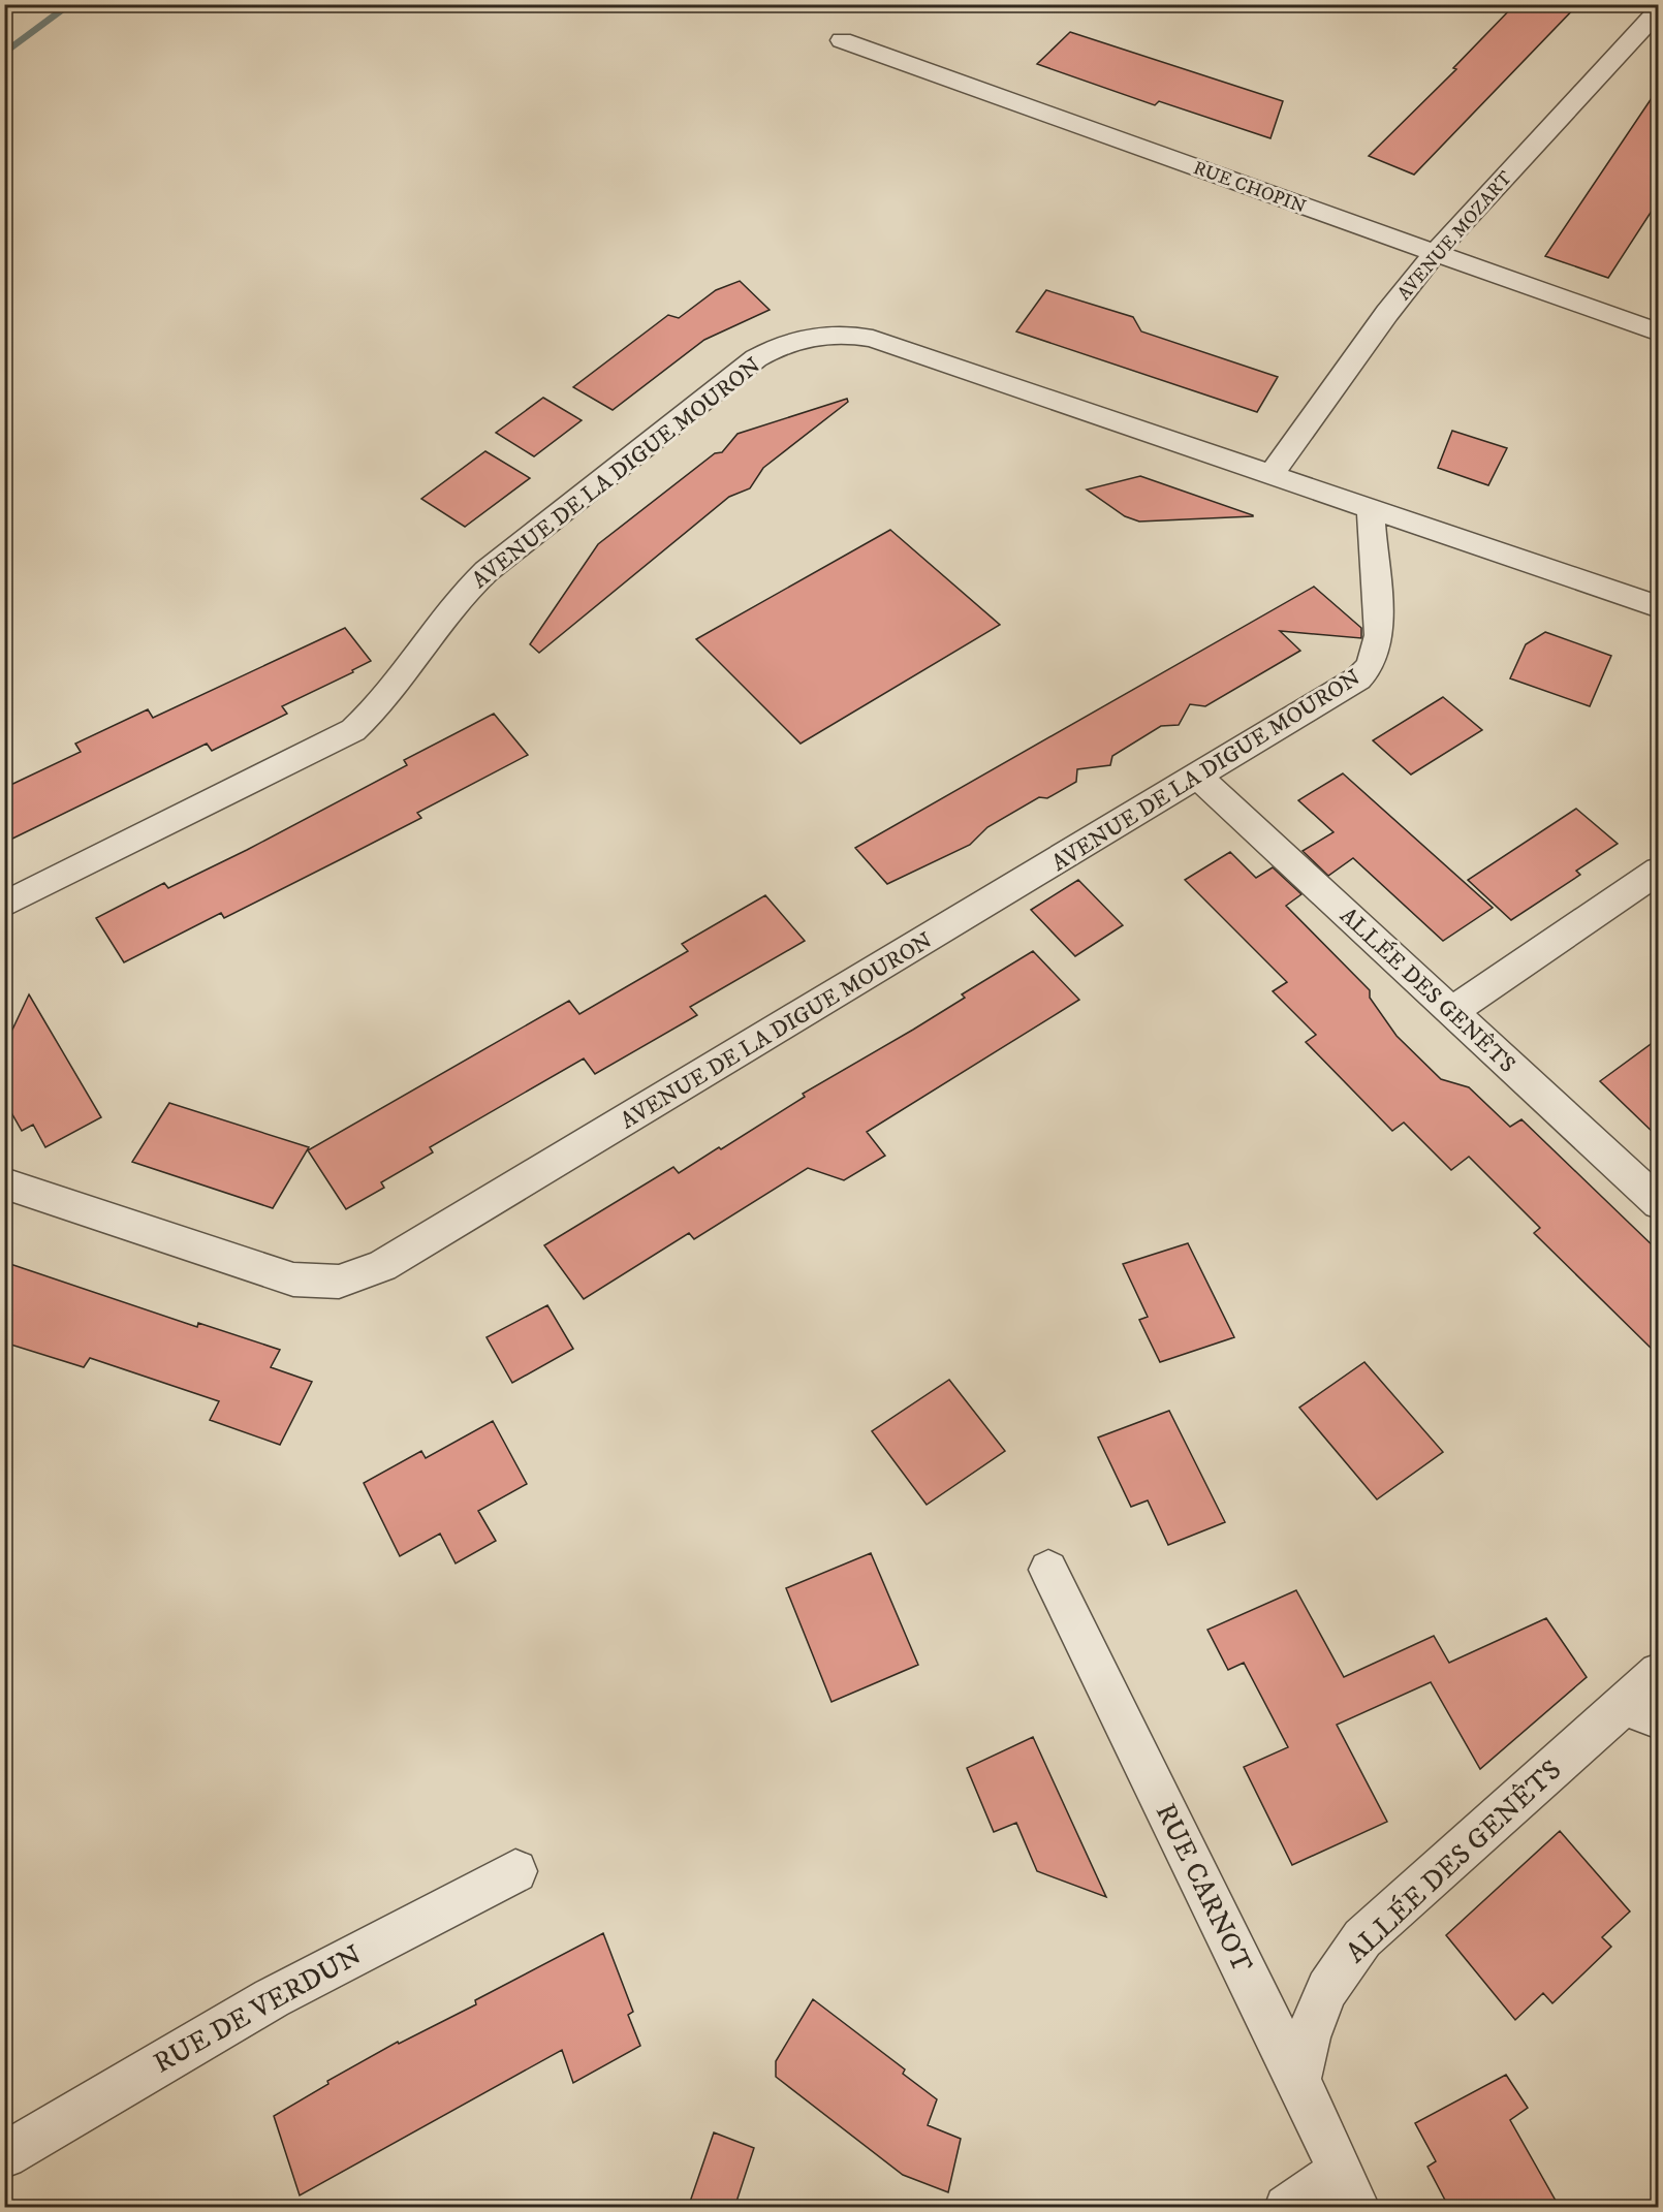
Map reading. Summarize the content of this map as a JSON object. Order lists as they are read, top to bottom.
{
  "streets": {
    "street": [
      "RUE CHOPIN",
      "AVENUE MOZART",
      "AVENUE DE LA DIGUE MOURON",
      "ALLÉE DES GENÊTS",
      "RUE CARNOT",
      "RUE DE VERDUN"
    ]
  },
  "crossings": [
    ["RUE CHOPIN", "AVENUE MOZART"],
    ["AVENUE MOZART", "AVENUE DE LA DIGUE MOURON"],
    ["AVENUE DE LA DIGUE MOURON", "ALLÉE DES GENÊTS"],
    ["ALLÉE DES GENÊTS", "RUE CARNOT"]
  ]
}
